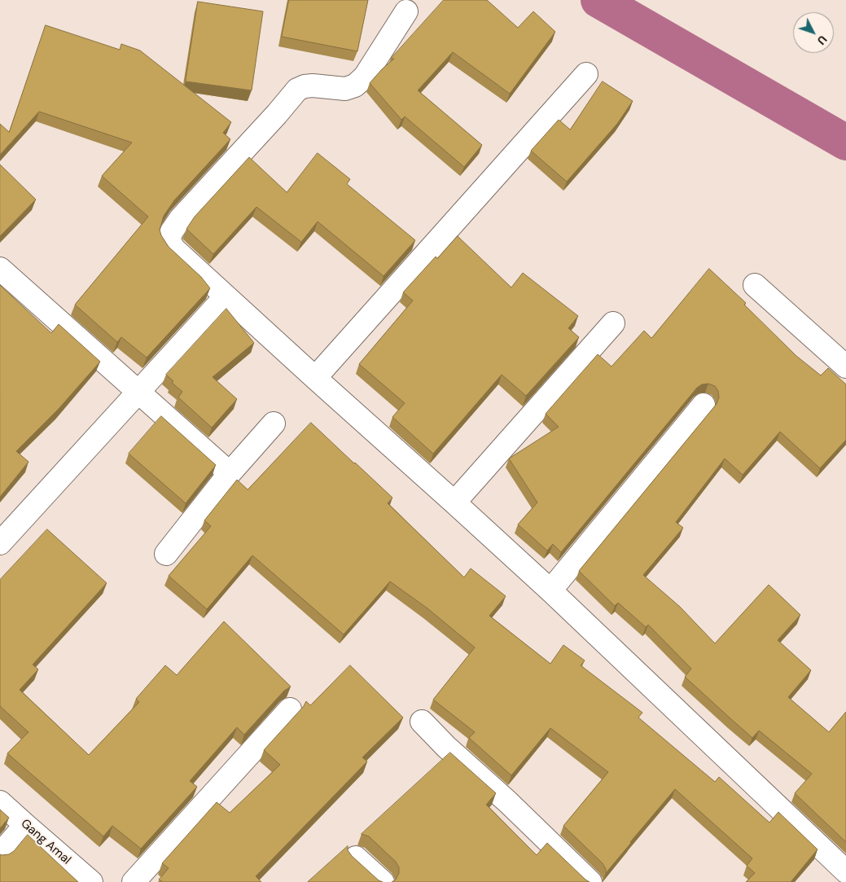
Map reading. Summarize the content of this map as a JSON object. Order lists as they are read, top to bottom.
{
  "streets": {
    "street": ["Gang Amal"]
  },
  "north": "bottom right"
}
